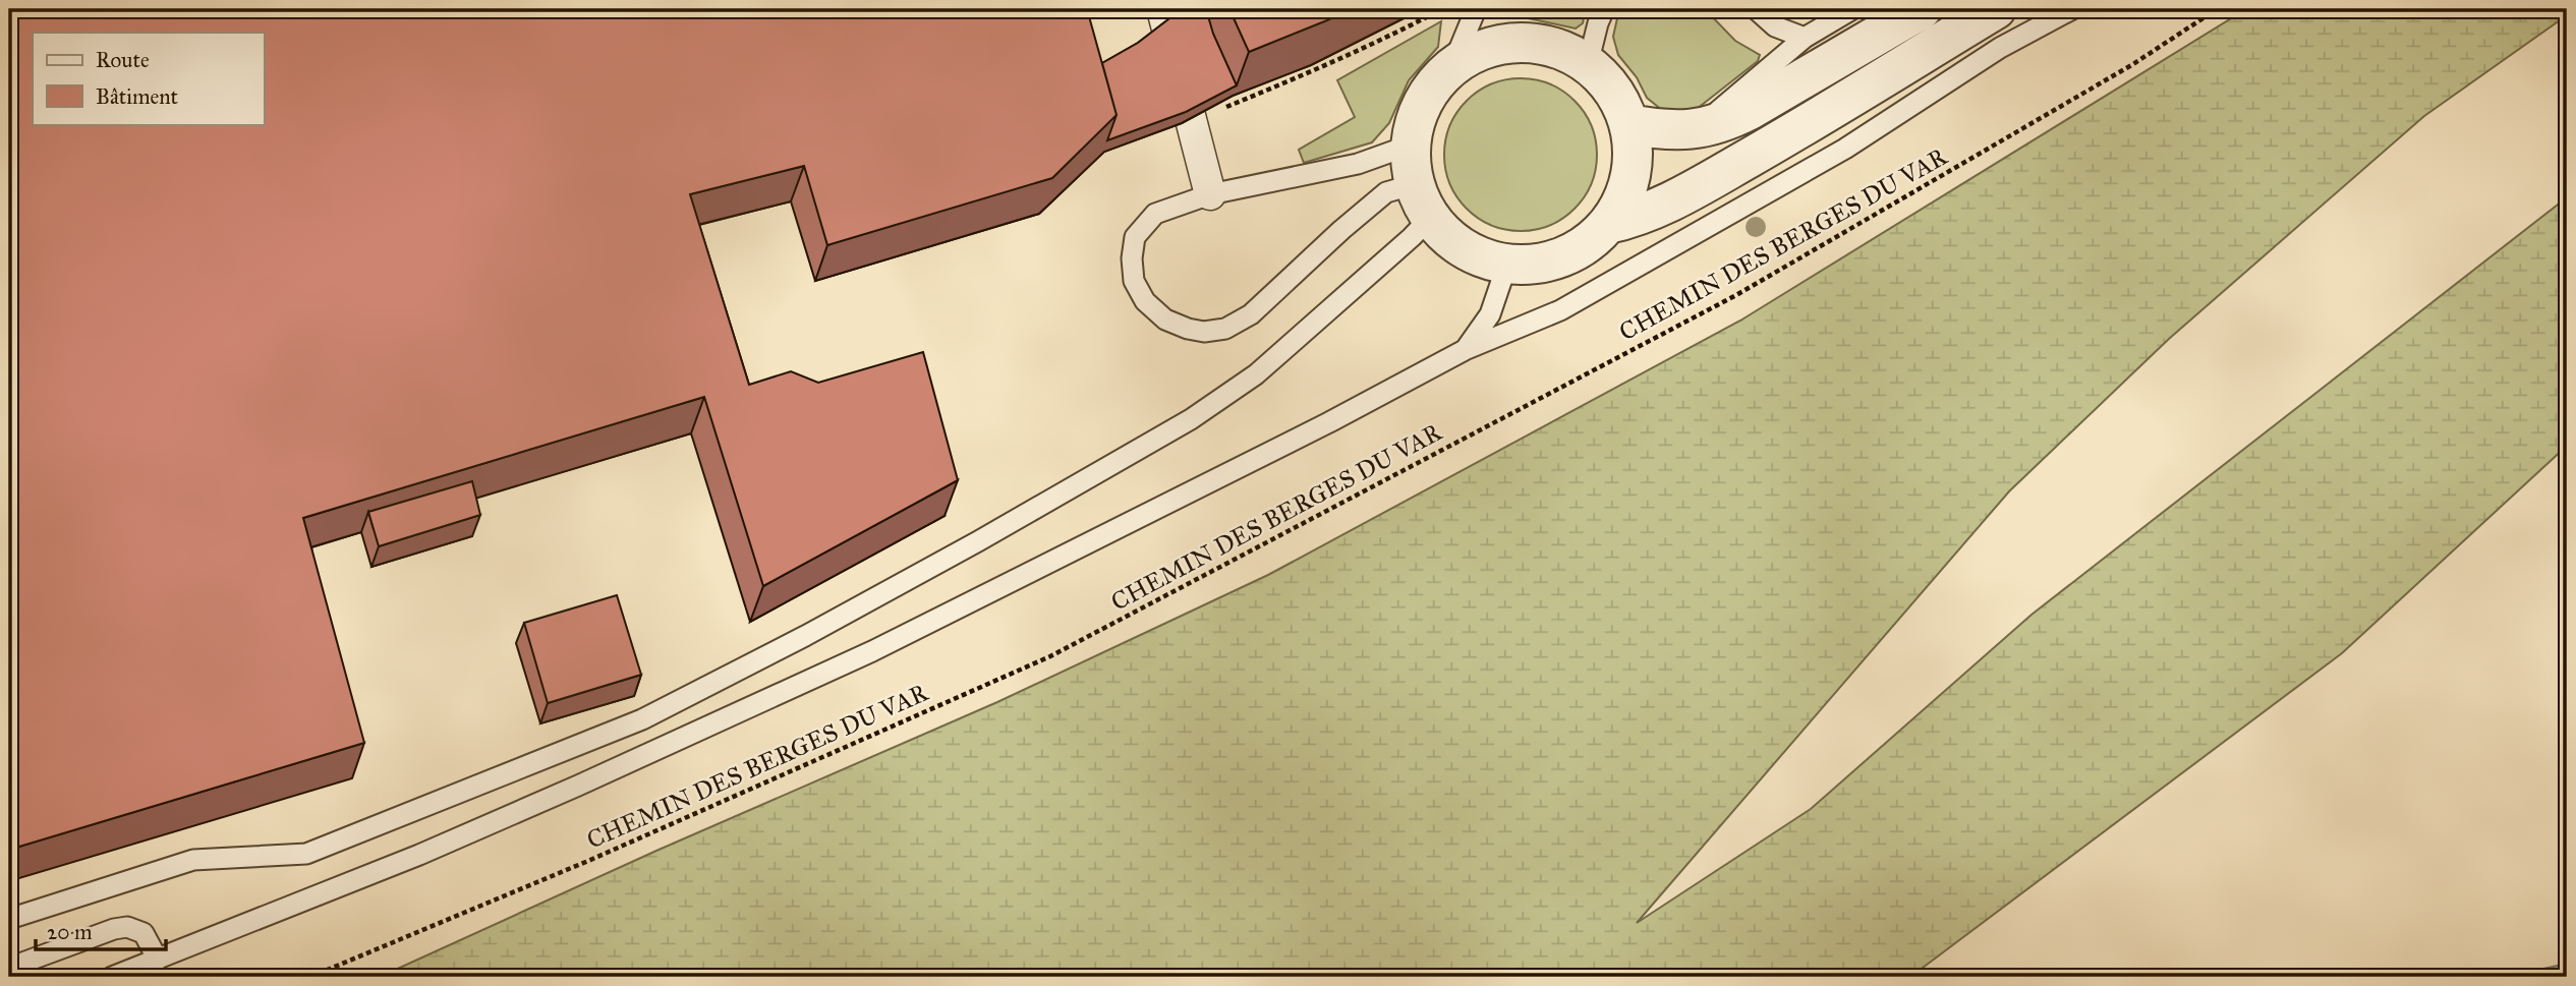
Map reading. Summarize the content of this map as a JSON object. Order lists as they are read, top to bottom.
{
  "streets": {
    "path": ["CHEMIN DES BERGES DU VAR"]
  },
  "legend": ["Route", "Bâtiment"],
  "scale_bar": "20 m"
}
